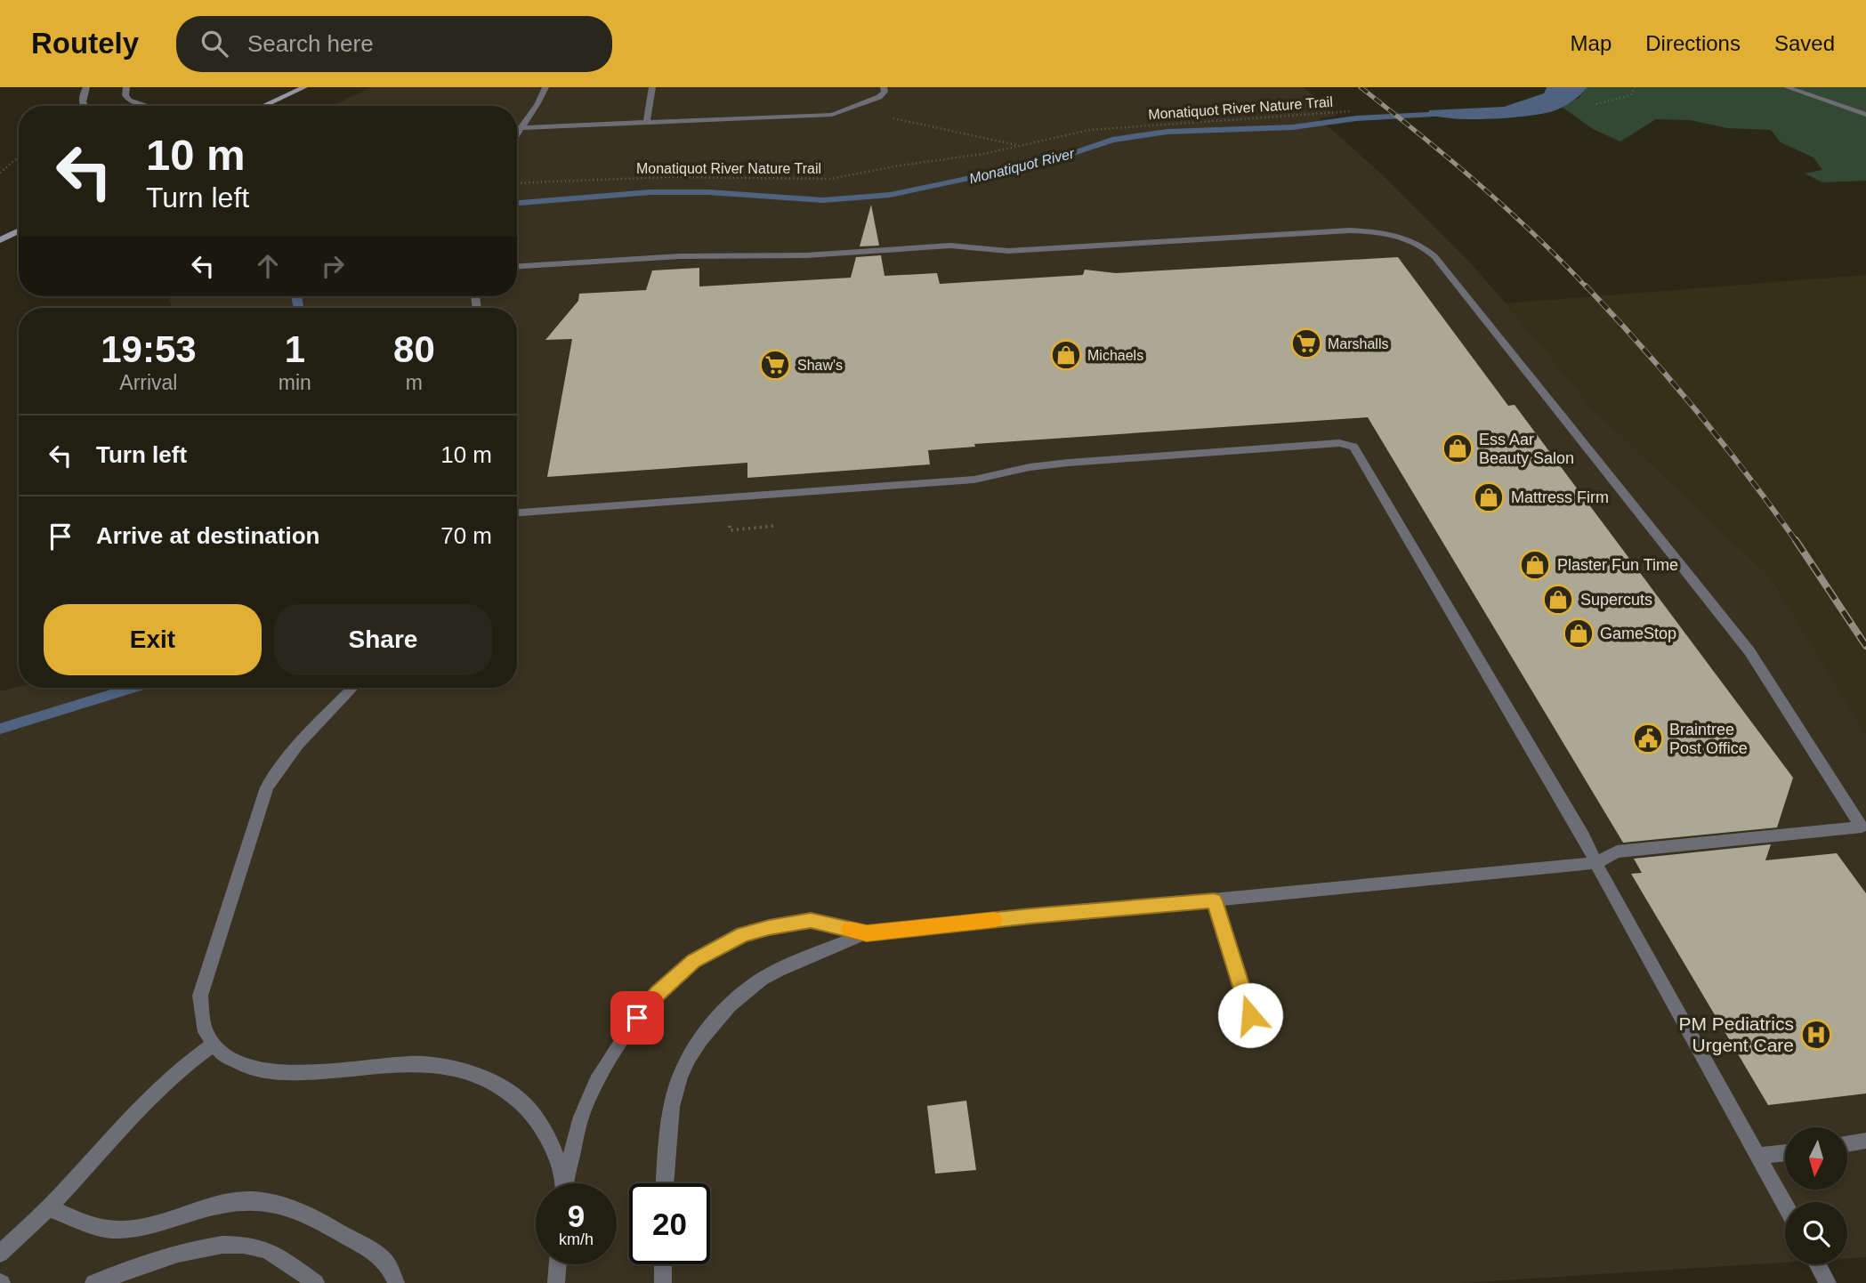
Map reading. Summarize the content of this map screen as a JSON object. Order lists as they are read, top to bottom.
{
  "streets": {
    "path": ["Monatiquot River Nature Trail"]
  },
  "water": ["Monatiquot River"],
  "places": {
    "supermarket": ["Marshalls", "Shaw's"],
    "shop": [
      "Michaels",
      "Ess Aar Beauty Salon",
      "Mattress Firm",
      "Plaster Fun Time",
      "Supercuts",
      "GameStop"
    ],
    "public building": ["Braintree Post Office"],
    "hospital": ["PM Pediatrics Urgent Care"]
  },
  "north": "bottom",
  "page": {
    "header": "Routely",
    "search": "Search here",
    "nav": ["Map", "Directions", "Saved"],
    "turn": ["10 m", "Turn left"],
    "eta": [
      "19:53",
      "Arrival",
      "1",
      "min",
      "80",
      "m"
    ],
    "list": [
      {
        "name": "Turn left",
        "value": "10 m"
      },
      {
        "name": "Arrive at destination",
        "value": "70 m"
      }
    ],
    "buttons": ["Exit", "Share"],
    "speed": "9 km/h",
    "limit": "20"
  }
}
